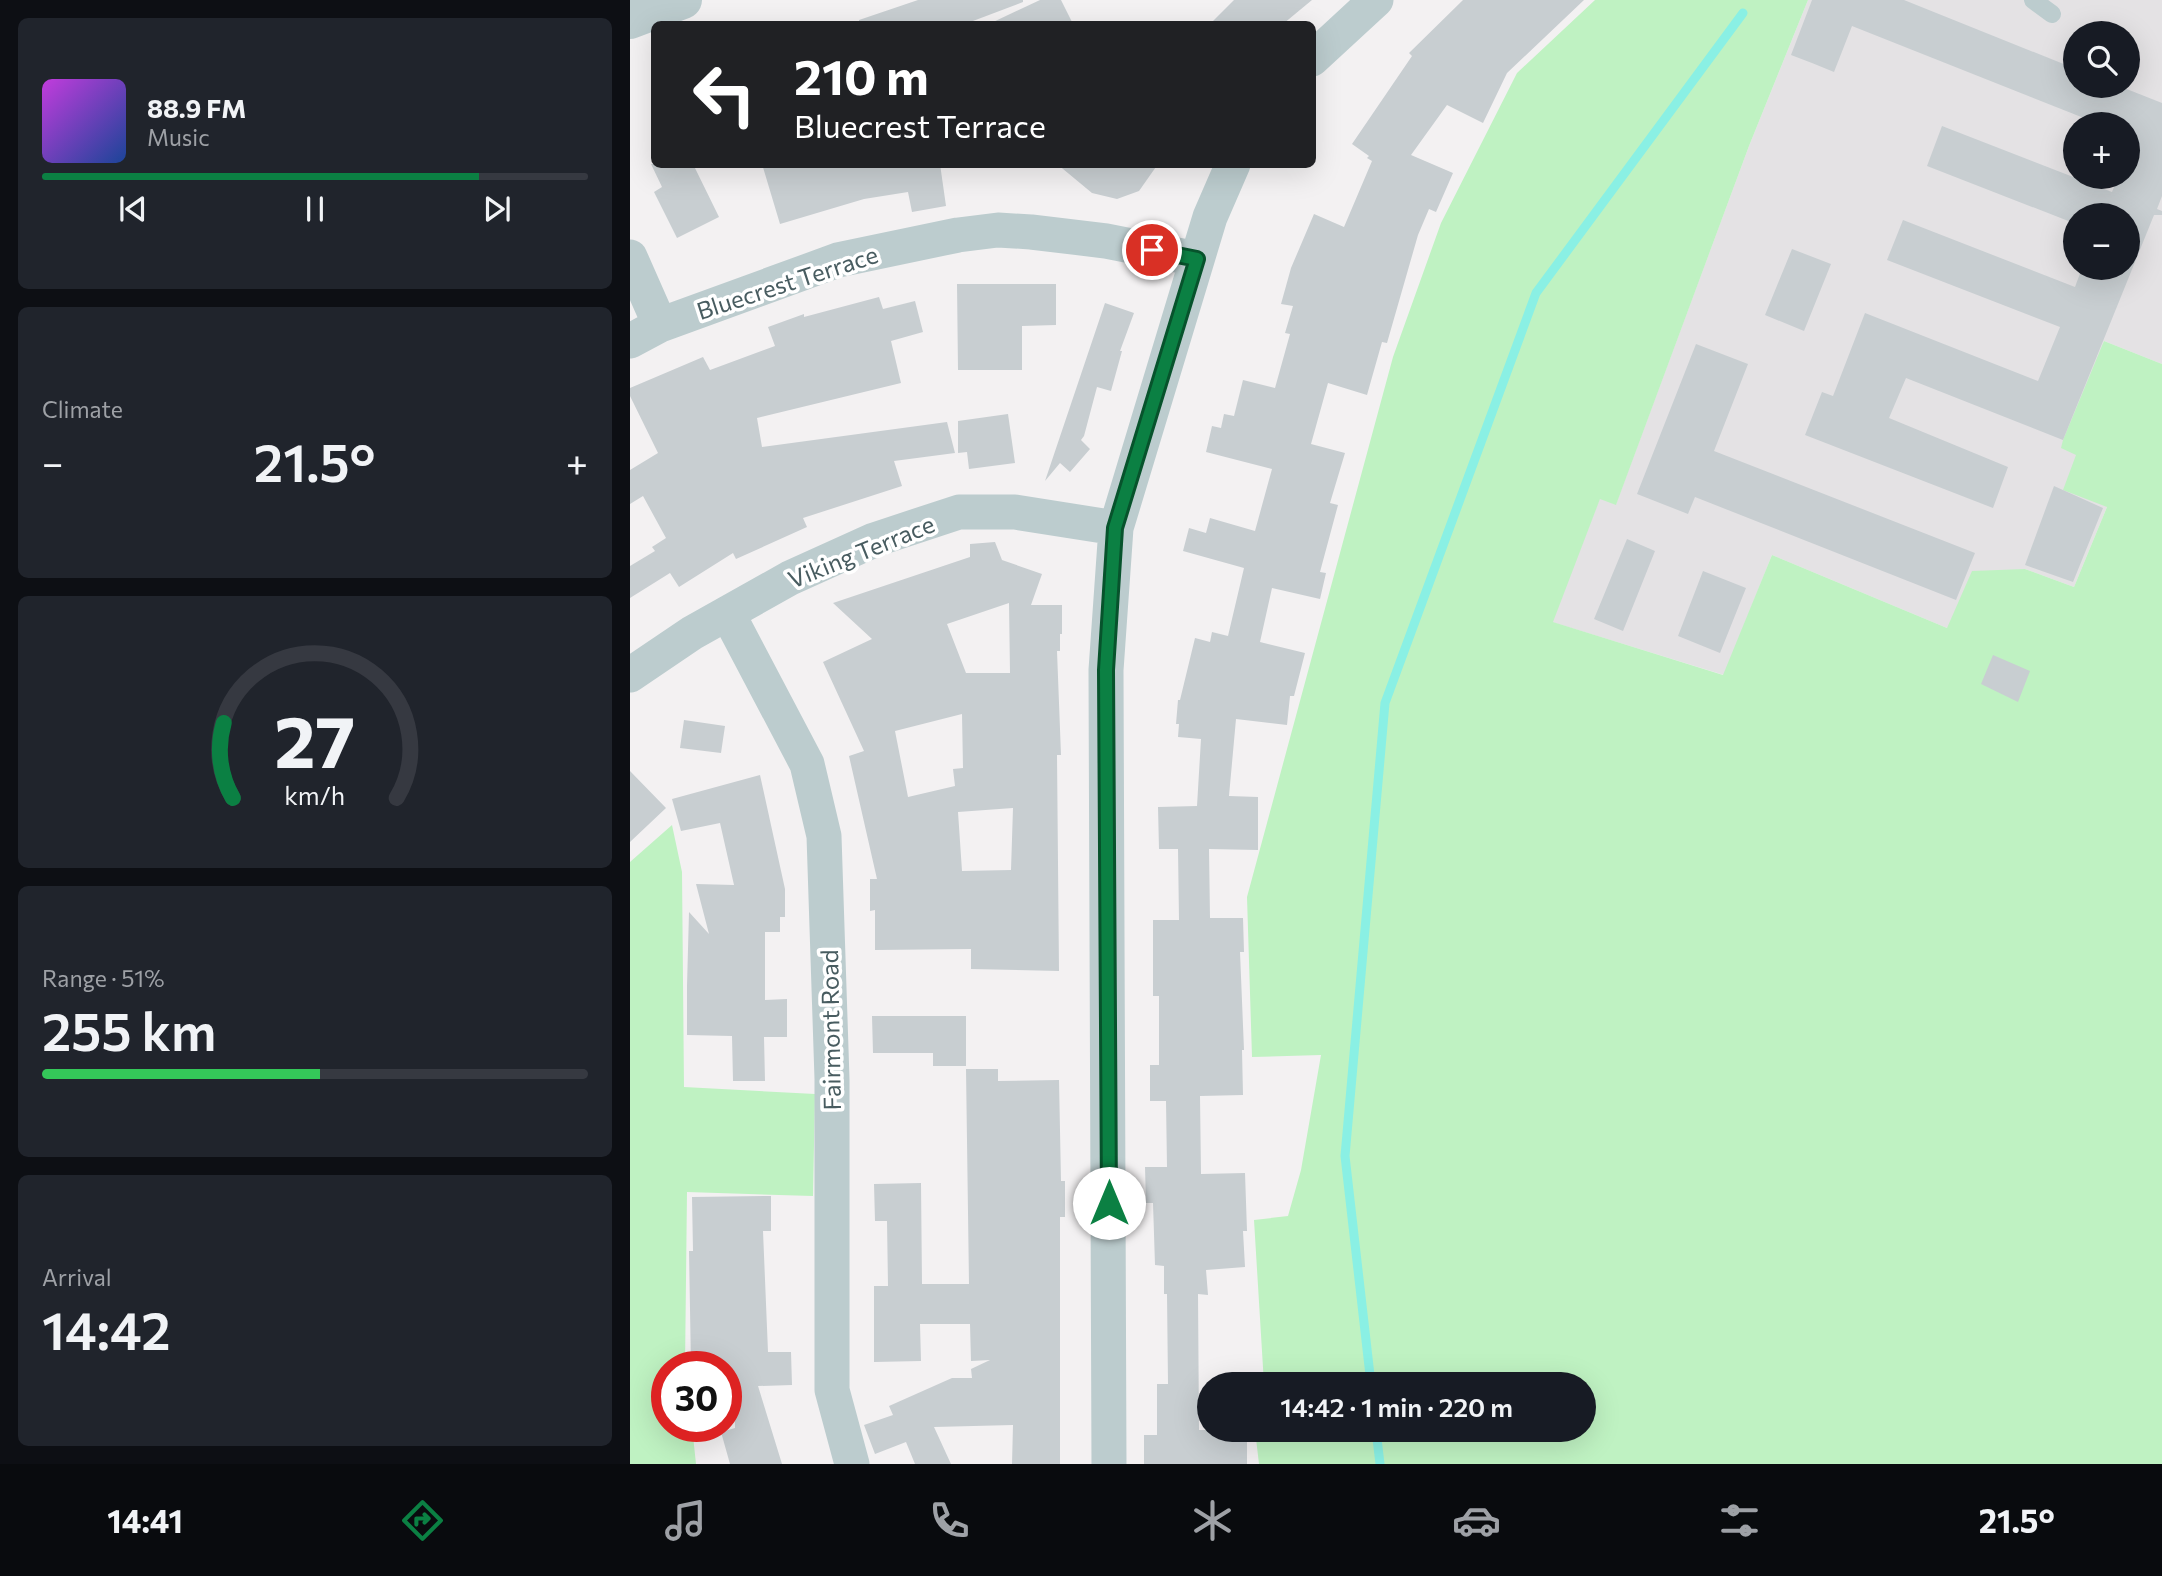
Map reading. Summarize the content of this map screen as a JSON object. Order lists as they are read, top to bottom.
{
  "streets": {
    "street": ["Bluecrest Terrace", "Viking Terrace", "Fairmont Road"]
  },
  "crossings": [
    ["Viking Terrace", "Fairmont Road"]
  ],
  "page": {
    "map_buttons": ["+", "−"],
    "turn": ["210 m", "Bluecrest Terrace"],
    "song": ["88.9 FM", "Music"],
    "tile": [
      "Climate",
      ["Range · 51%", "255 km"],
      ["Arrival", "14:42"]
    ],
    "heat": ["−", "21.5°", "+"],
    "limit": "30",
    "trip": "14:42 · 1 min · 220 m",
    "tabs": ["14:41", "21.5°"],
    "gauge": ["27", "km/h"]
  }
}
